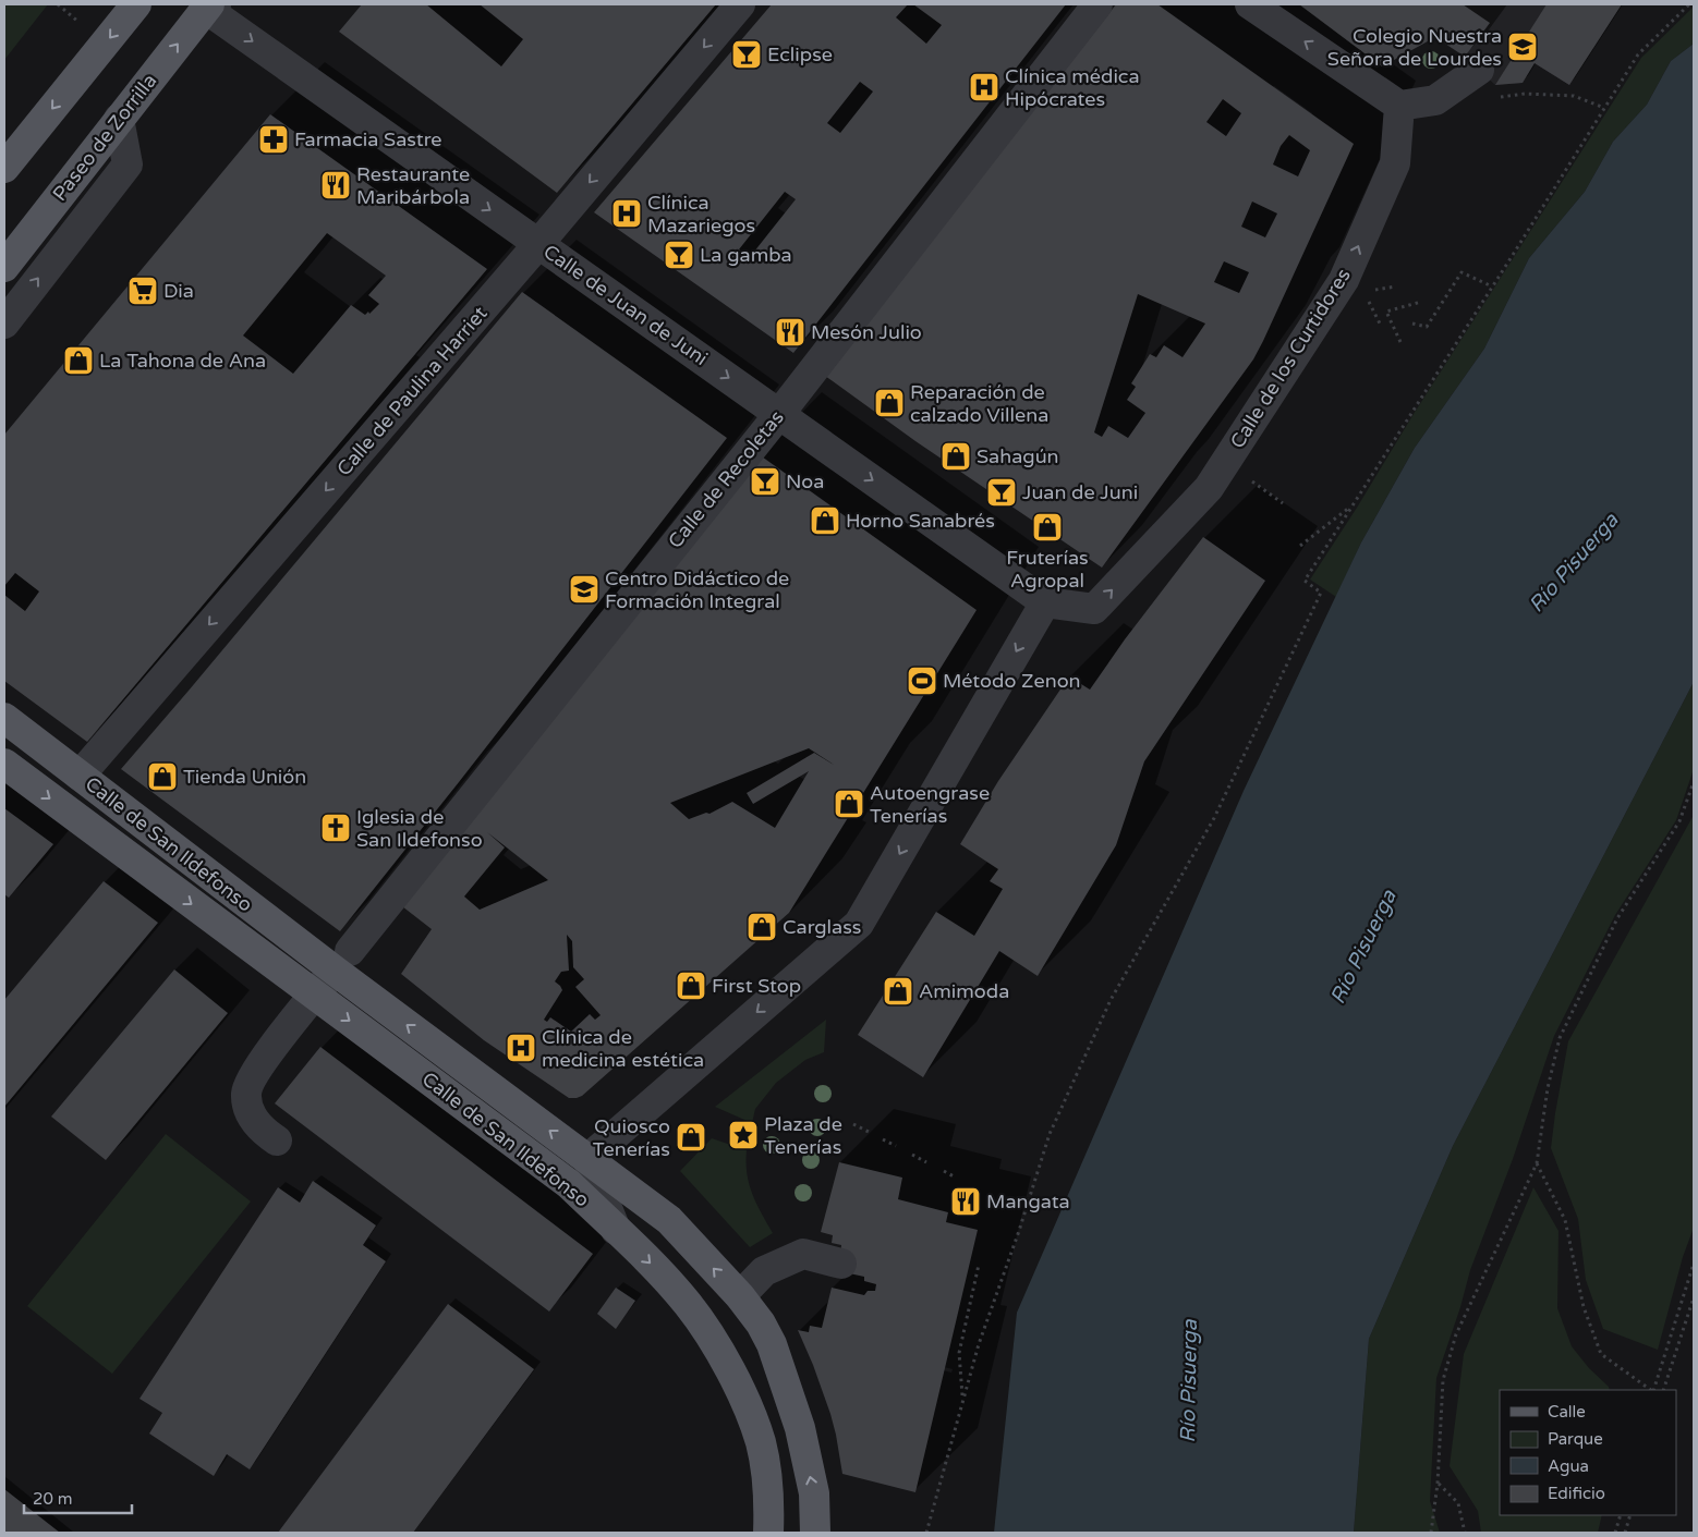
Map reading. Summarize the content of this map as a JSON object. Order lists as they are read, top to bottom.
{
  "streets": {
    "main road": ["Paseo de Zorrilla", "Calle de San Ildefonso"],
    "street": [
      "Calle de Juan de Juni",
      "Calle de los Curtidores",
      "Calle de Paulina Harriet",
      "Calle de Recoletas"
    ]
  },
  "crossings": [
    ["Paseo de Zorrilla", "Calle de Juan de Juni"],
    ["Calle de Juan de Juni", "Calle de los Curtidores"],
    ["Calle de Juan de Juni", "Calle de Paulina Harriet"],
    ["Calle de Juan de Juni", "Calle de Recoletas"],
    ["Calle de Paulina Harriet", "Calle de San Ildefonso"],
    ["Calle de Recoletas", "Calle de San Ildefonso"]
  ],
  "one_way": ["Calle de Juan de Juni", "Calle de los Curtidores", "Calle de Paulina Harriet"],
  "water": ["Río Pisuerga"],
  "places": {
    "school or university": ["Colegio Nuestra Señora de Lourdes", "Centro Didáctico de Formación Integral"],
    "bar": [
      "Eclipse",
      "La gamba",
      "Noa",
      "Juan de Juni"
    ],
    "hospital": ["Clínica médica Hipócrates", "Clínica Mazariegos", "Clínica de medicina estética"],
    "pharmacy": ["Farmacia Sastre"],
    "restaurant": ["Restaurante Maribárbola", "Mesón Julio", "Mangata"],
    "supermarket": ["Dia"],
    "shop": [
      "La Tahona de Ana",
      "Reparación de calzado Villena",
      "Sahagún",
      "Horno Sanabrés",
      "Fruterías Agropal",
      "Tienda Unión",
      "Autoengrase Tenerías",
      "Carglass",
      "First Stop",
      "Amimoda",
      "Quiosco Tenerías"
    ],
    "sports": ["Método Zenon"],
    "church": ["Iglesia de San Ildefonso"],
    "place": ["Plaza de Tenerías"]
  },
  "legend": [
    "Calle",
    "Parque",
    "Agua",
    "Edificio"
  ],
  "scale_bar": "20 m"
}
